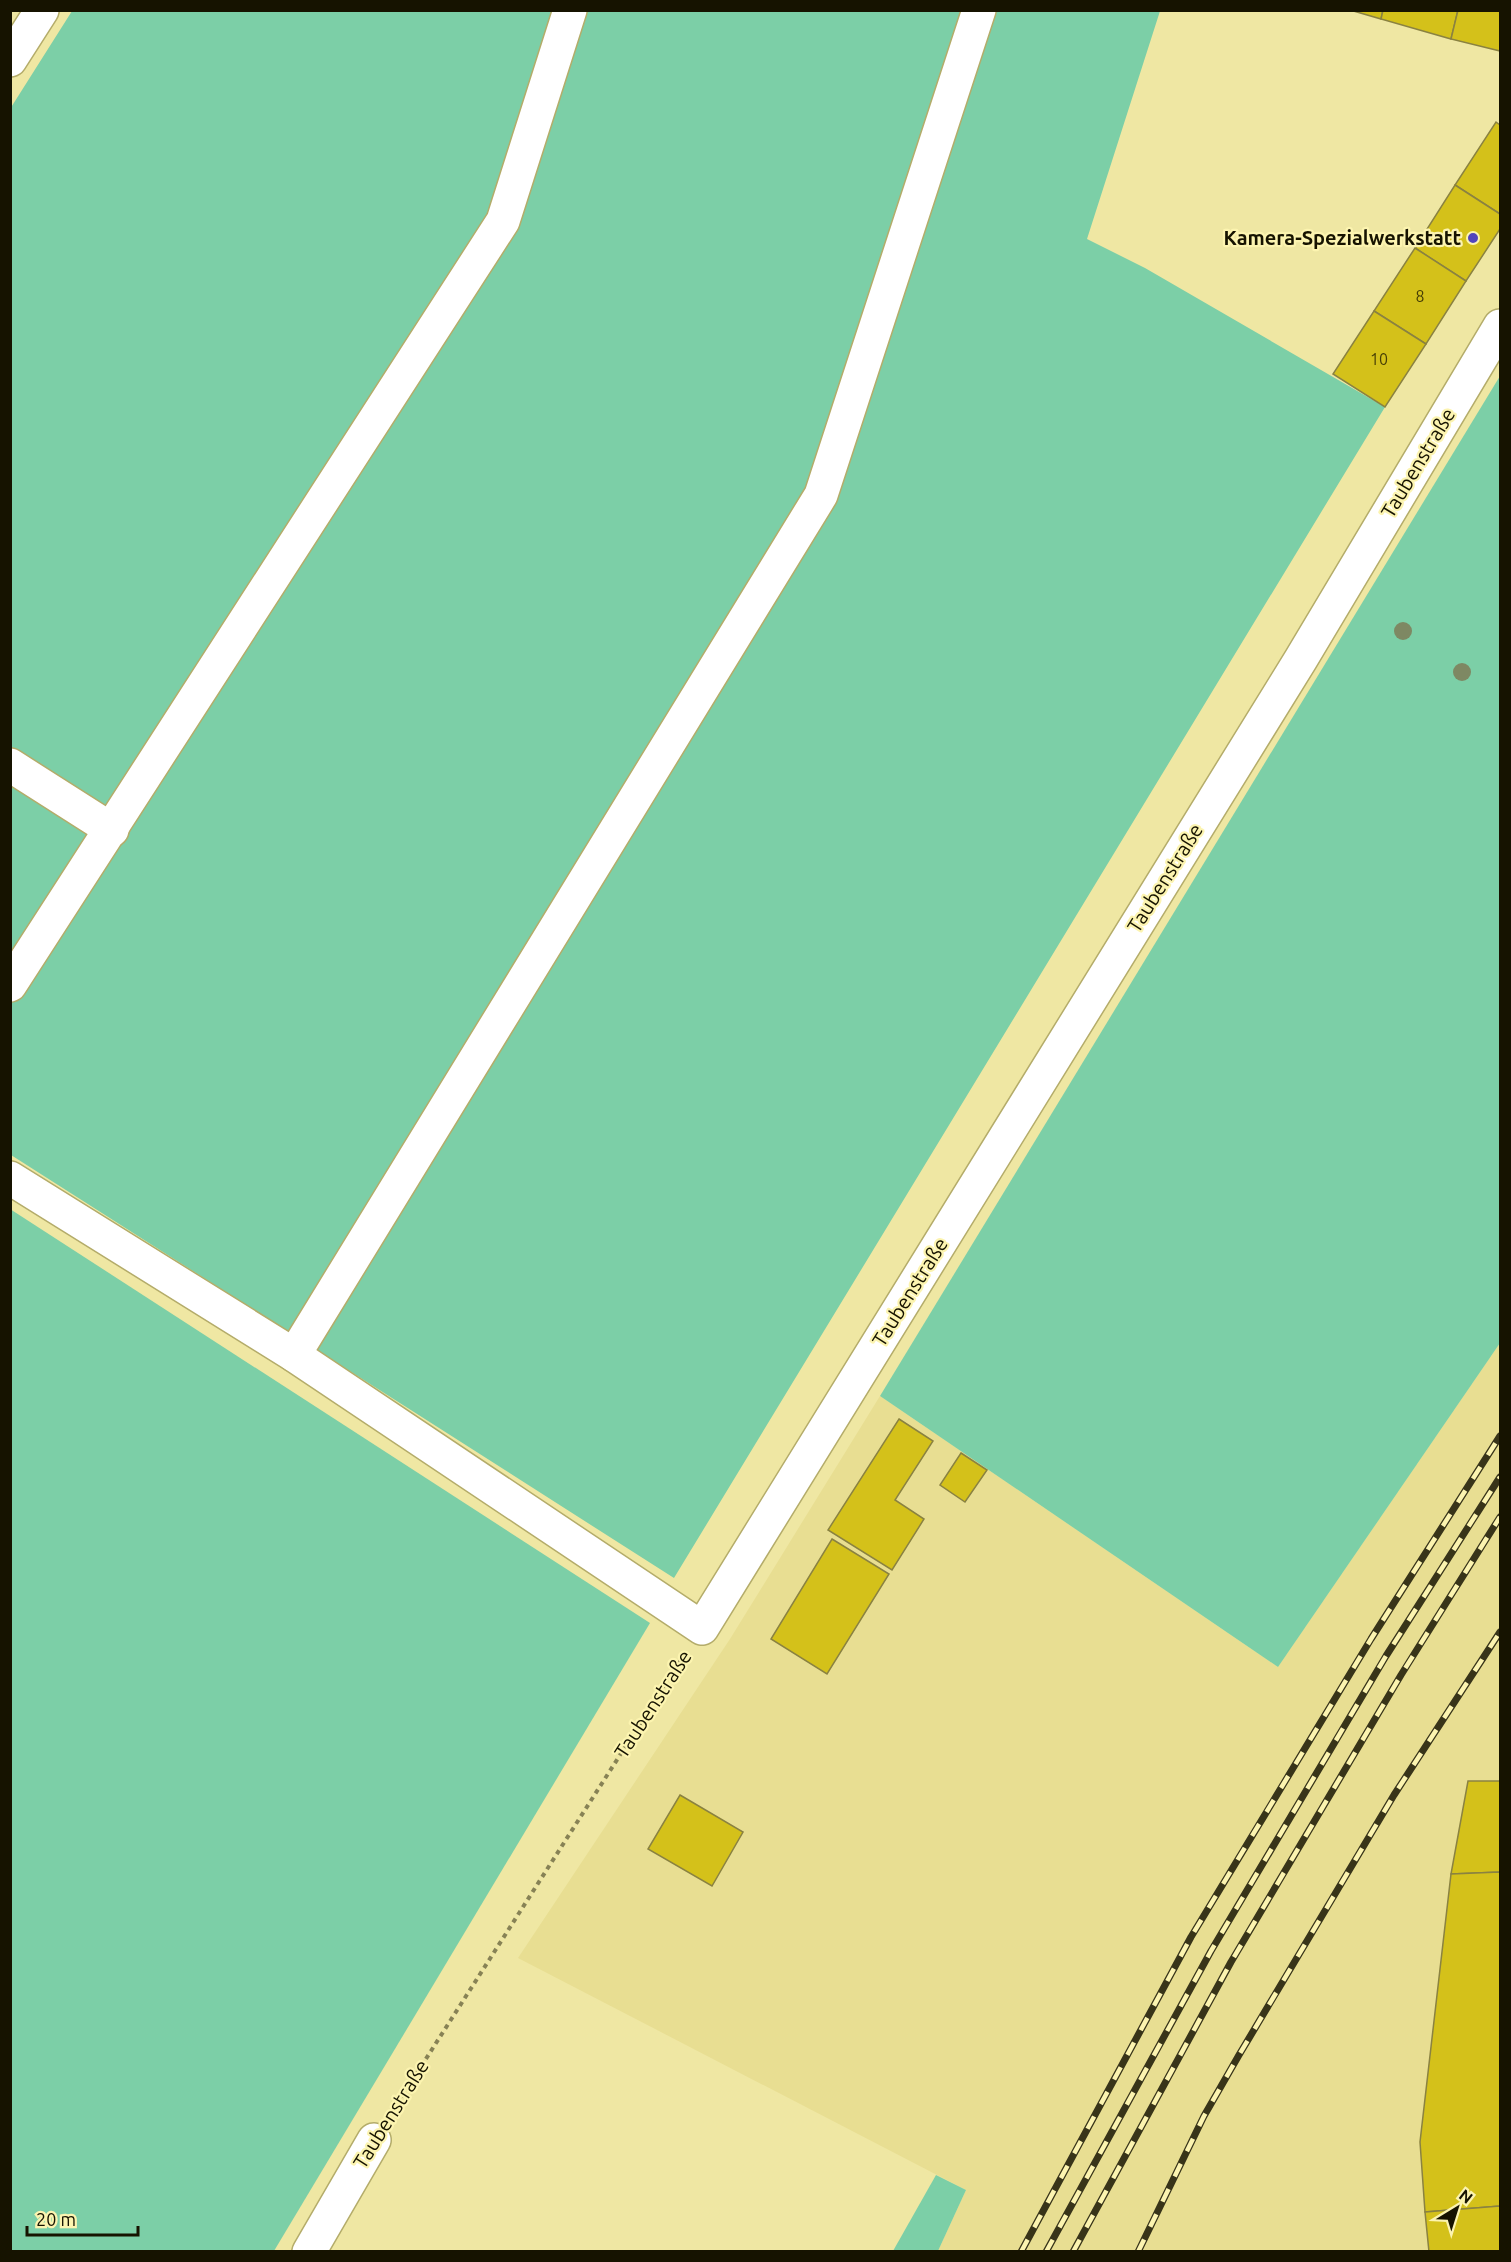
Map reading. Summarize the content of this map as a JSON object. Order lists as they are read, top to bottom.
{
  "streets": {
    "street": ["Taubenstraße"]
  },
  "places": ["Kamera-Spezialwerkstatt"],
  "house_numbers": ["8", "10"],
  "scale_bar": "20 m",
  "north": "top right"
}
